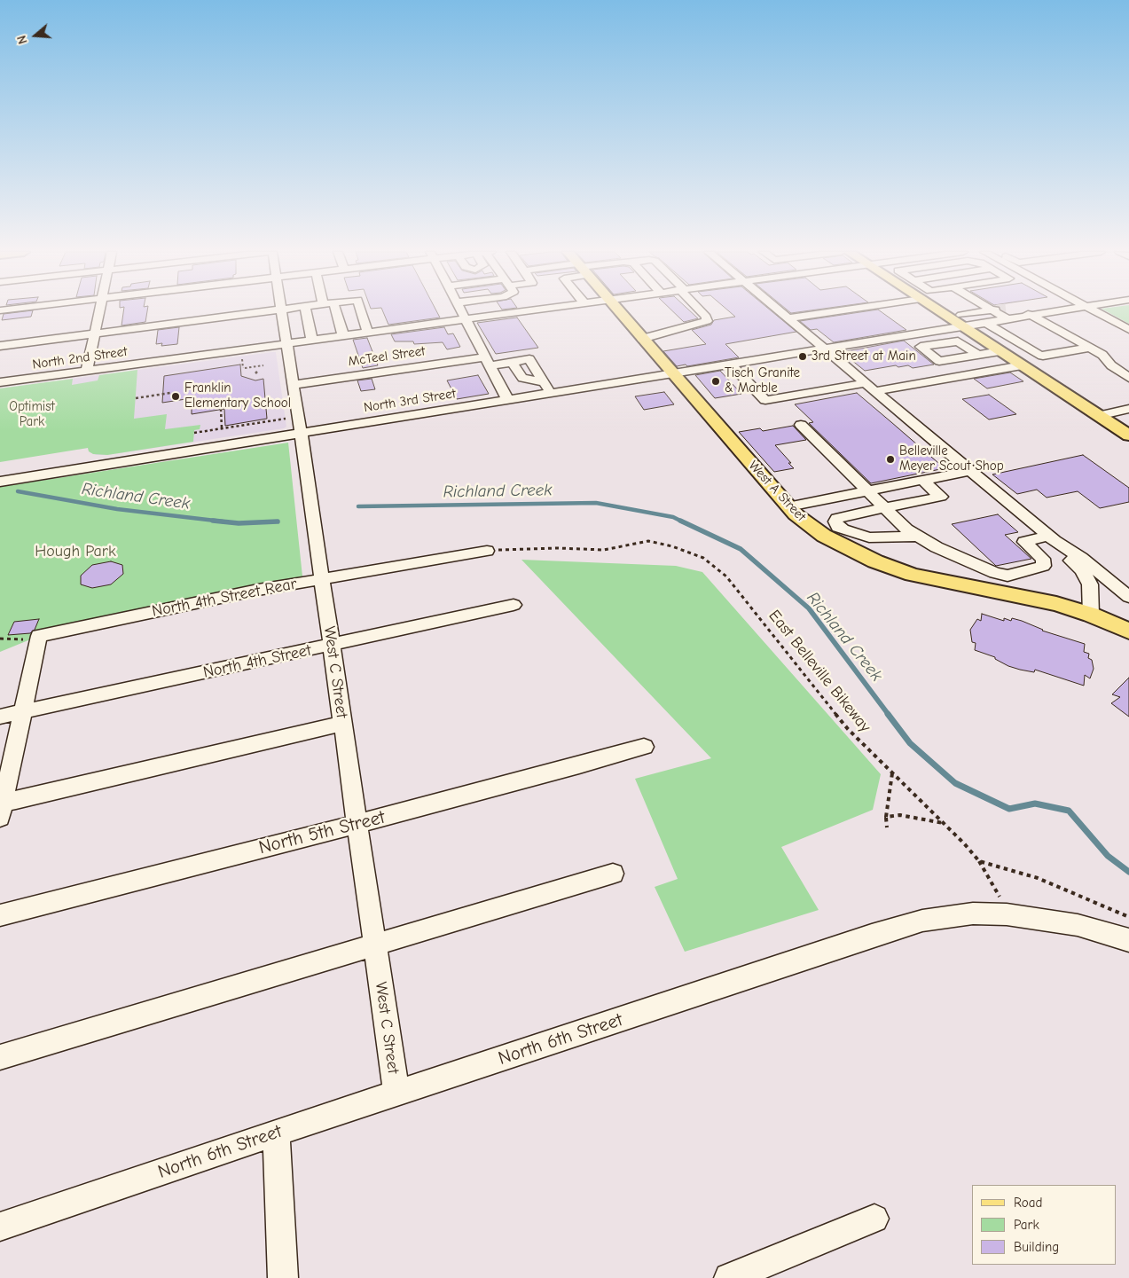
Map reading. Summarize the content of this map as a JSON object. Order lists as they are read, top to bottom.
{
  "streets": {
    "main road": ["West A Street"],
    "street": [
      "McTeel Street",
      "North 2nd Street",
      "North 3rd Street",
      "North 4th Street Rear",
      "North 4th Street",
      "West C Street",
      "North 5th Street",
      "North 6th Street"
    ],
    "path": ["East Belleville Bikeway"]
  },
  "crossings": [
    ["McTeel Street", "North 3rd Street"],
    ["McTeel Street", "West C Street"],
    ["North 2nd Street", "West C Street"],
    ["North 3rd Street", "West A Street"],
    ["North 3rd Street", "West C Street"],
    ["North 4th Street Rear", "East Belleville Bikeway"],
    ["North 4th Street Rear", "West C Street"],
    ["North 4th Street", "West C Street"],
    ["East Belleville Bikeway", "North 6th Street"],
    ["West C Street", "North 5th Street"],
    ["West C Street", "North 6th Street"]
  ],
  "water": ["Richland Creek"],
  "parks": ["Optimist Park", "Hough Park"],
  "places": [
    "3rd Street at Main",
    "Tisch Granite & Marble",
    "Franklin Elementary School",
    "Belleville Meyer Scout Shop"
  ],
  "legend": ["Road", "Park", "Building"],
  "north": "left"
}
